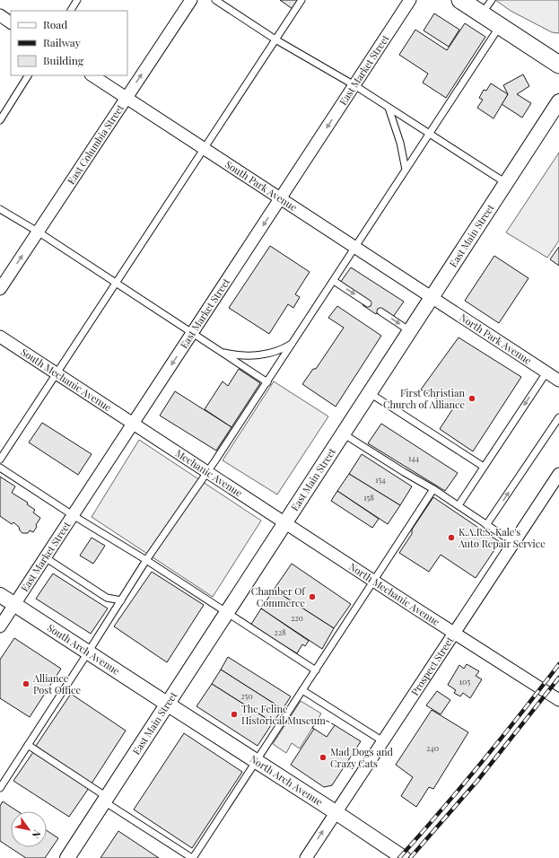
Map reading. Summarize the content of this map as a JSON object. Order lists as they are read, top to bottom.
{
  "streets": {
    "street": [
      "East Market Street",
      "East Columbia Street",
      "South Park Avenue",
      "East Main Street",
      "North Park Avenue",
      "South Mechanic Avenue",
      "Mechanic Avenue",
      "North Mechanic Avenue",
      "South Arch Avenue",
      "Prospect Street",
      "North Arch Avenue"
    ]
  },
  "crossings": [
    ["East Market Street", "South Park Avenue"],
    ["East Market Street", "South Mechanic Avenue"],
    ["East Market Street", "Mechanic Avenue"],
    ["East Market Street", "South Arch Avenue"],
    ["East Columbia Street", "South Park Avenue"],
    ["South Park Avenue", "East Main Street"],
    ["South Park Avenue", "North Park Avenue"],
    ["East Main Street", "North Park Avenue"],
    ["East Main Street", "Mechanic Avenue"],
    ["East Main Street", "North Mechanic Avenue"],
    ["East Main Street", "South Arch Avenue"],
    ["East Main Street", "North Arch Avenue"],
    ["South Mechanic Avenue", "Mechanic Avenue"],
    ["Mechanic Avenue", "North Mechanic Avenue"],
    ["North Mechanic Avenue", "Prospect Street"],
    ["South Arch Avenue", "North Arch Avenue"],
    ["Prospect Street", "North Arch Avenue"]
  ],
  "one_way": ["East Market Street", "East Columbia Street"],
  "places": [
    "First Christian Church of Alliance",
    "K.A.R.S. Kale's Auto Repair Service",
    "Chamber Of Commerce",
    "Alliance Post Office",
    "The Feline Historical Museum",
    "Mad Dogs and Crazy Cats"
  ],
  "house_numbers": [
    "144",
    "154",
    "158",
    "220",
    "228",
    "105",
    "250",
    "240"
  ],
  "legend": ["Road", "Railway", "Building"],
  "north": "bottom right"
}
